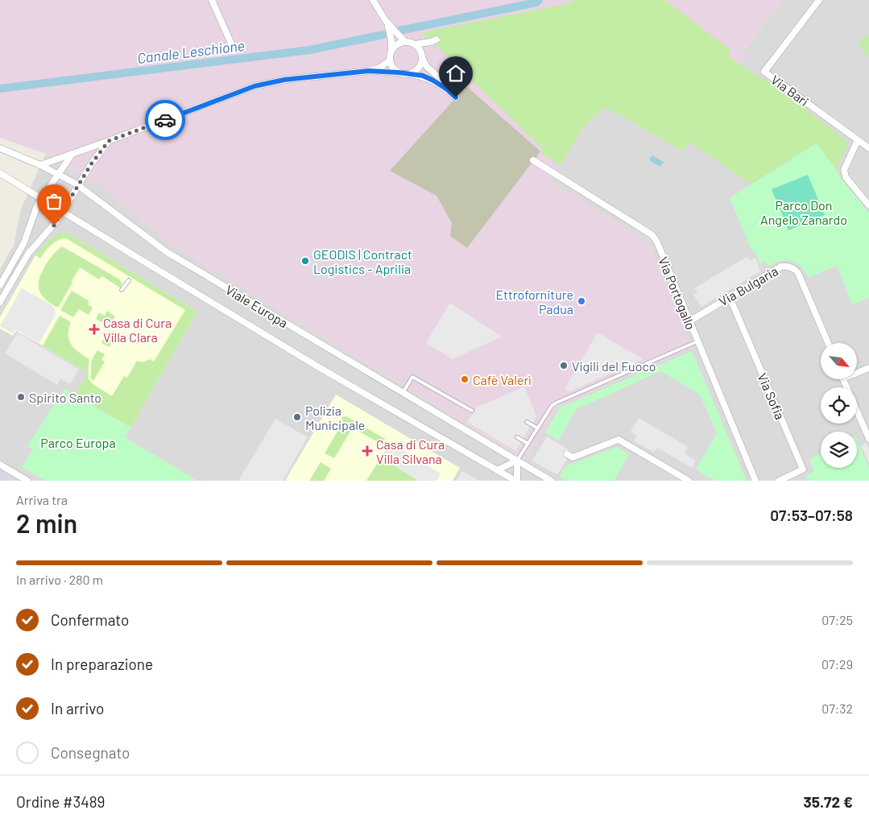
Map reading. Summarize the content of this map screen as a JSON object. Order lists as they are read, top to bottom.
{
  "streets": {
    "street": [
      "Via Bari",
      "Via Bulgaria",
      "Via Portogallo",
      "Viale Europa",
      "Via Sofia"
    ]
  },
  "crossings": [
    ["Via Bulgaria", "Via Portogallo"],
    ["Via Bulgaria", "Via Sofia"]
  ],
  "water": ["Canale Leschione"],
  "parks": ["Parco Don Angelo Zanardo", "Parco Europa"],
  "places": {
    "other": [
      "GEODIS | Contract Logistics - Aprilia",
      "Ettroforniture Padua",
      "Vigili del Fuoco",
      "Cafè Valerì",
      "Spirito Santo",
      "Polizia Municipale"
    ],
    "health": ["Casa di Cura Villa Clara", "Casa di Cura Villa Silvana"]
  },
  "north": "bottom right",
  "page": {
    "heading": ["2 min", "Arriva tra", "07:53–07:58"],
    "panel": ["Ordine #3489", "35.72 €"],
    "bar": "In arrivo · 280 m",
    "list": [
      ["Confermato", "07:25"],
      ["In preparazione", "07:29"],
      ["In arrivo", "07:32"],
      "Consegnato"
    ]
  }
}
